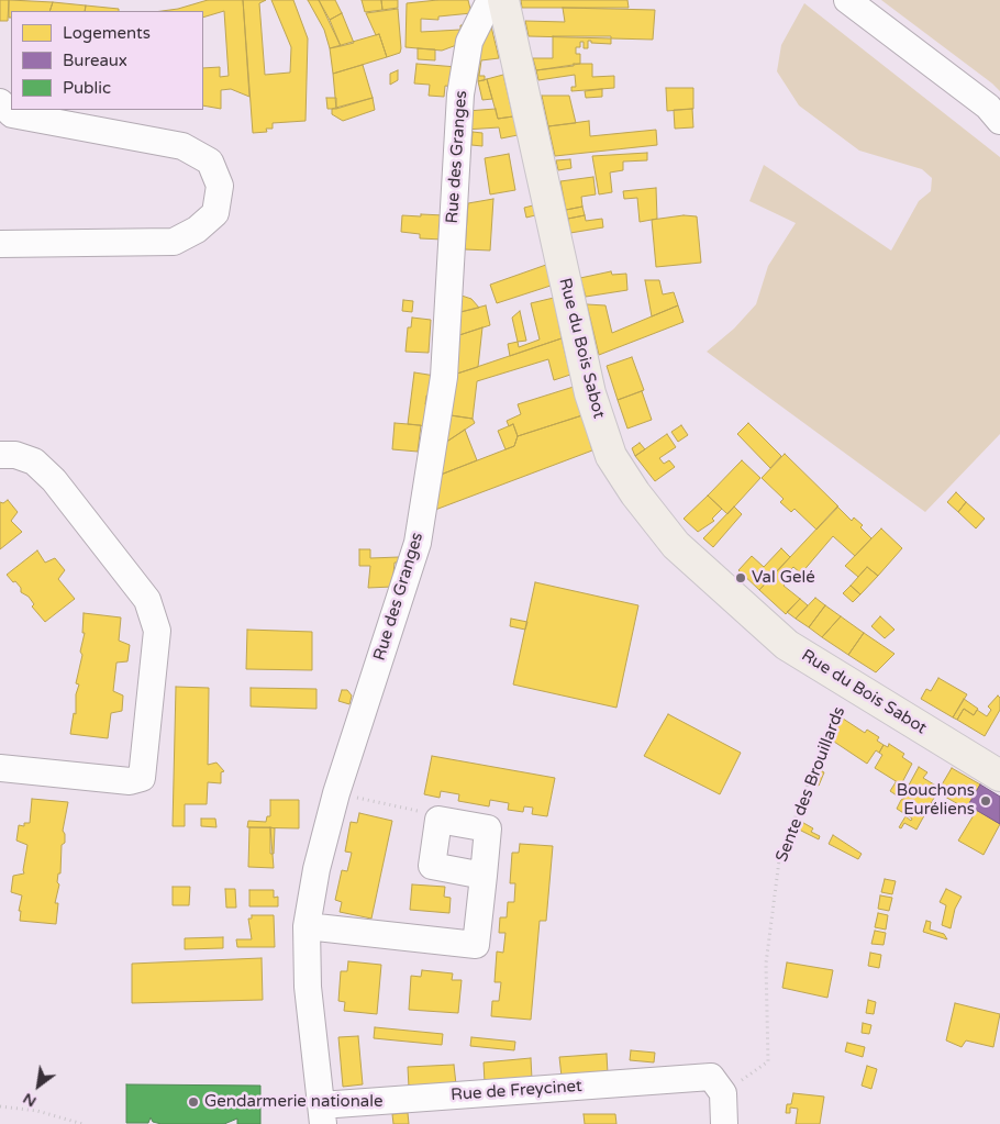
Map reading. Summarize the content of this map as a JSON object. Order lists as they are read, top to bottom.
{
  "streets": {
    "main road": ["Rue du Bois Sabot"],
    "street": ["Rue des Granges", "Rue de Freycinet"],
    "path": ["Sente des Brouillards"]
  },
  "crossings": [
    ["Rue des Granges", "Rue de Freycinet"],
    ["Rue du Bois Sabot", "Sente des Brouillards"],
    ["Sente des Brouillards", "Rue de Freycinet"]
  ],
  "places": ["Val Gelé", "Bouchons Euréliens", "Gendarmerie nationale"],
  "legend": ["Logements", "Bureaux", "Public"],
  "north": "bottom left"
}
